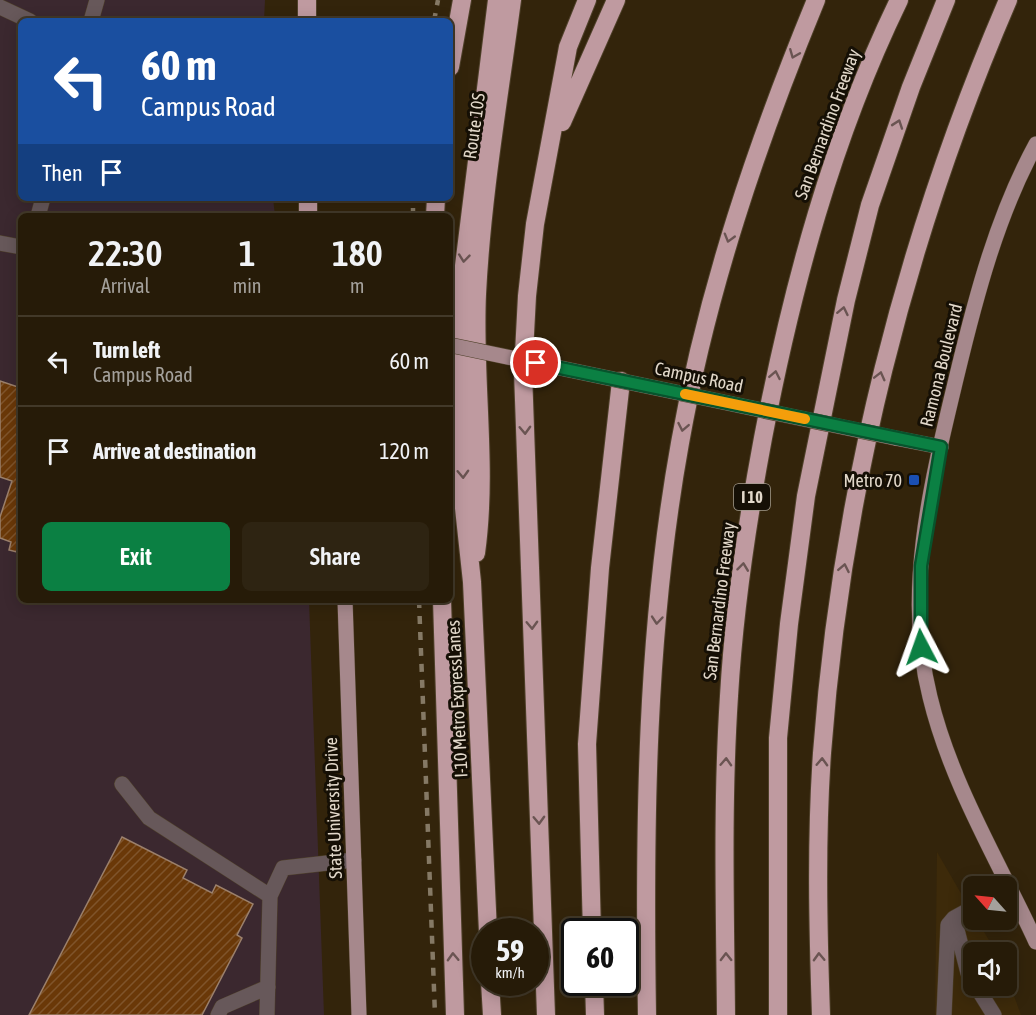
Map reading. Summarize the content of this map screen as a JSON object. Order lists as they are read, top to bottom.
{
  "streets": {
    "highway": [
      "San Bernardino Freeway",
      "Route 10S",
      "I 10",
      "I-10 Metro ExpressLanes"
    ],
    "main road": ["Ramona Boulevard", "Campus Road", "State University Drive"]
  },
  "crossings": [
    ["Route 10S", "I-10 Metro ExpressLanes"],
    ["Ramona Boulevard", "Campus Road"]
  ],
  "places": {
    "transit": ["Metro 70"]
  },
  "north": "top left",
  "page": {
    "turn": ["60 m", "Campus Road"],
    "then": "Then",
    "eta": [
      "22:30",
      "Arrival",
      "1",
      "min",
      "180",
      "m"
    ],
    "list": [
      {
        "name": "Turn left",
        "note": "Campus Road",
        "value": "60 m"
      },
      {
        "name": "Arrive at destination",
        "value": "120 m"
      }
    ],
    "buttons": ["Exit", "Share"],
    "speed": "59 km/h",
    "limit": "60"
  }
}
